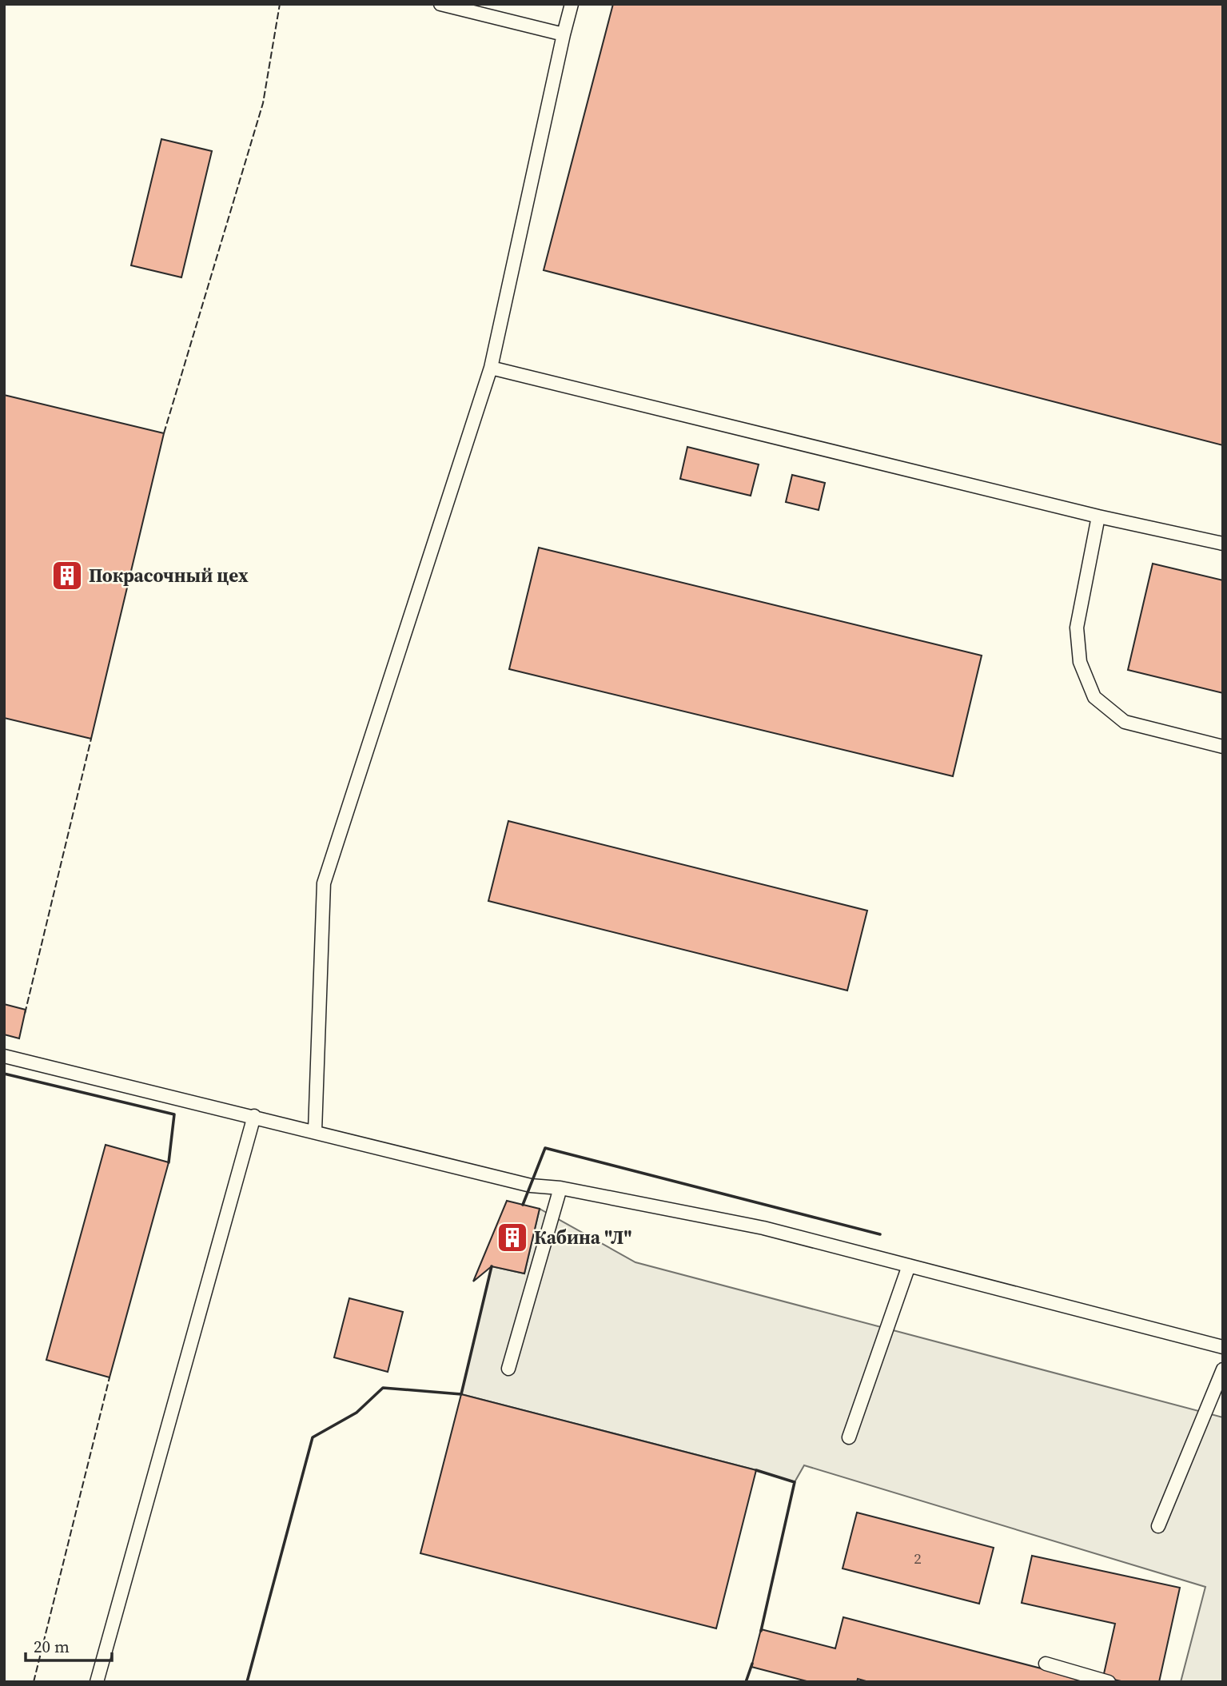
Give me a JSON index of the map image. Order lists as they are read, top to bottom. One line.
{"places":{"building":["Покрасочный цех","Кабина \"Л\""]},"house_numbers":["2"],"scale_bar":"20 m"}
